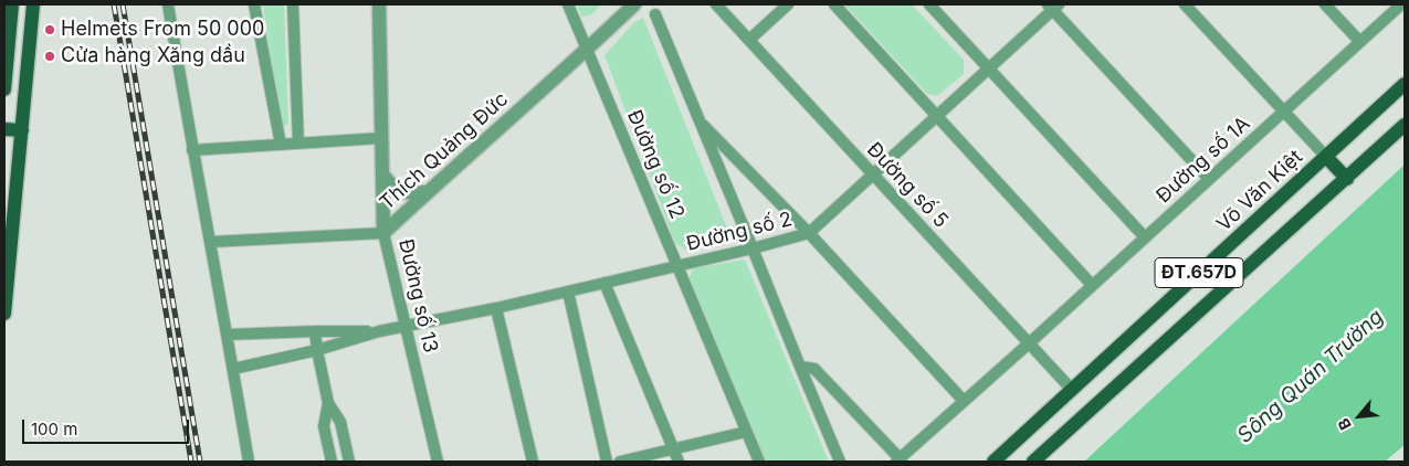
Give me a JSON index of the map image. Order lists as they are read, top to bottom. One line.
{"streets":{"main road":["Võ Văn Kiệt","ĐT.657D"],"street":["Thích Quảng Đức","Đường số 1A","Đường số 12","Đường số 5","Đường số 2","Đường số 13"]},"crossings":[["Thích Quảng Đức","Đường số 12"],["Thích Quảng Đức","Đường số 13"],["Đường số 1A","Đường số 5"],["Đường số 12","Đường số 2"],["Đường số 5","Võ Văn Kiệt"],["Đường số 5","Đường số 2"],["Đường số 2","Đường số 13"]],"water":["Sông Quán Trường"],"places":["Helmets From 50 000","Cửa hàng Xăng dầu"],"scale_bar":"100 m","north":"bottom left"}
